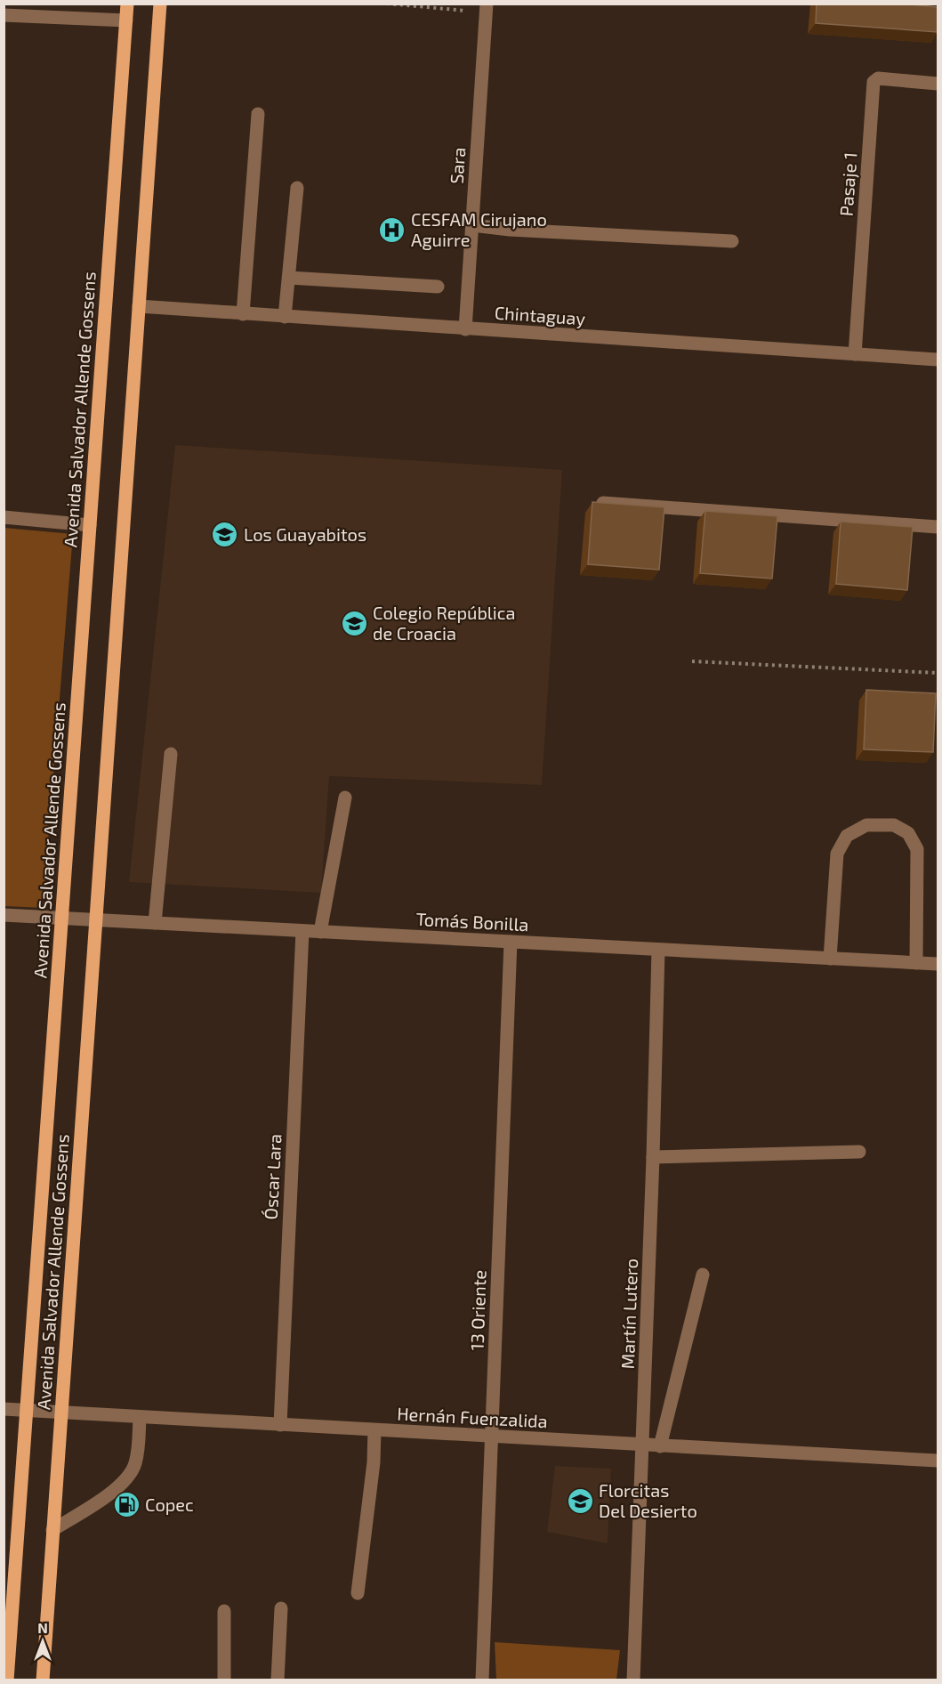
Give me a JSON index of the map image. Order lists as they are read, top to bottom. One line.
{"streets":{"main road":["Avenida Salvador Allende Gossens"],"street":["Sara","Pasaje 1","Chintaguay","Tomás Bonilla","Óscar Lara","13 Oriente","Martín Lutero","Hernán Fuenzalida"]},"crossings":[["Sara","Chintaguay"],["Pasaje 1","Chintaguay"],["Chintaguay","Avenida Salvador Allende Gossens"],["Avenida Salvador Allende Gossens","Tomás Bonilla"],["Avenida Salvador Allende Gossens","Hernán Fuenzalida"],["Tomás Bonilla","Óscar Lara"],["Tomás Bonilla","13 Oriente"],["Tomás Bonilla","Martín Lutero"],["Óscar Lara","Hernán Fuenzalida"],["13 Oriente","Hernán Fuenzalida"],["Martín Lutero","Hernán Fuenzalida"]],"places":{"hospital":["CESFAM Cirujano Aguirre"],"school or university":["Los Guayabitos","Colegio República de Croacia","Florcitas Del Desierto"],"fuel station":["Copec"]},"north":"top"}
